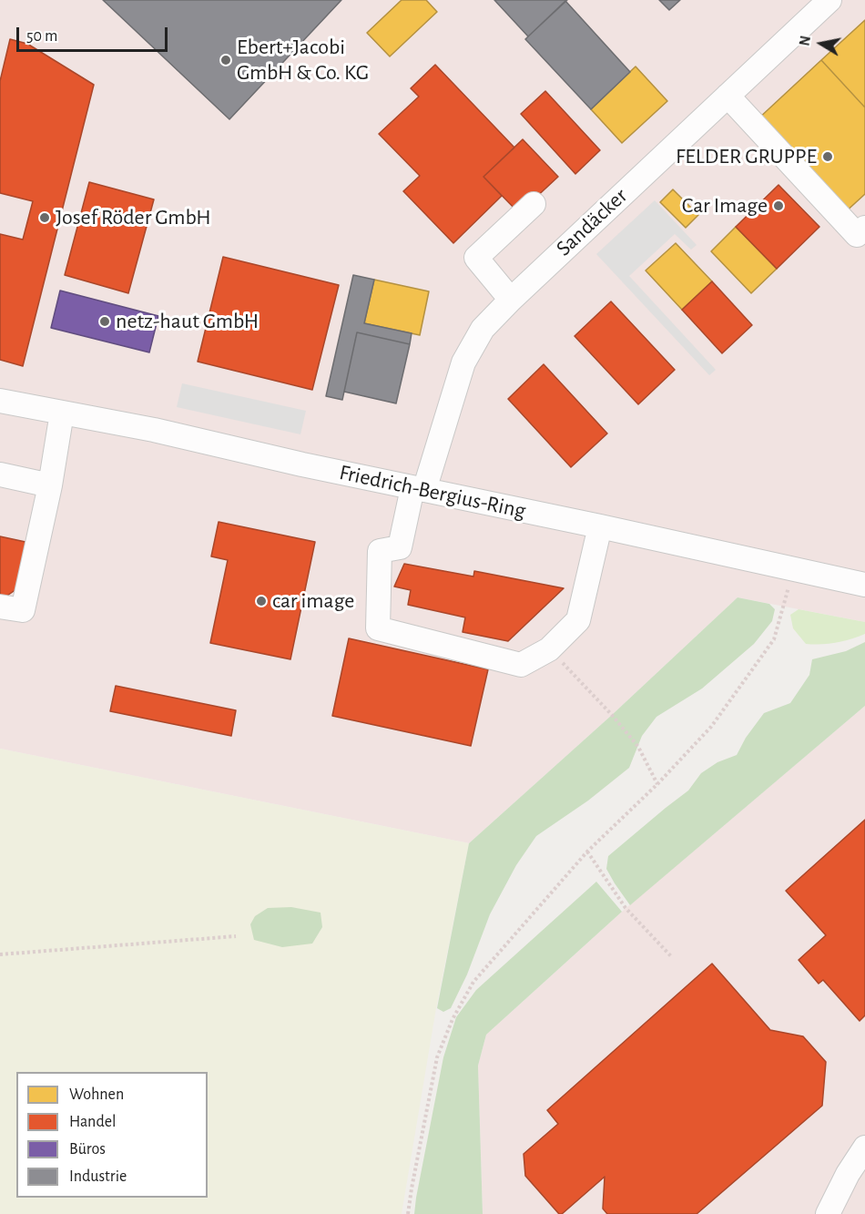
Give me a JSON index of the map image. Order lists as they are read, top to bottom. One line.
{"streets":{"street":["Sandäcker","Friedrich-Bergius-Ring"]},"crossings":[["Sandäcker","Friedrich-Bergius-Ring"]],"places":["Ebert+Jacobi GmbH & Co. KG","FELDER GRUPPE","Car Image","Josef Röder GmbH","netz-haut GmbH","car image"],"legend":["Wohnen","Handel","Büros","Industrie"],"scale_bar":"50 m","north":"left"}
